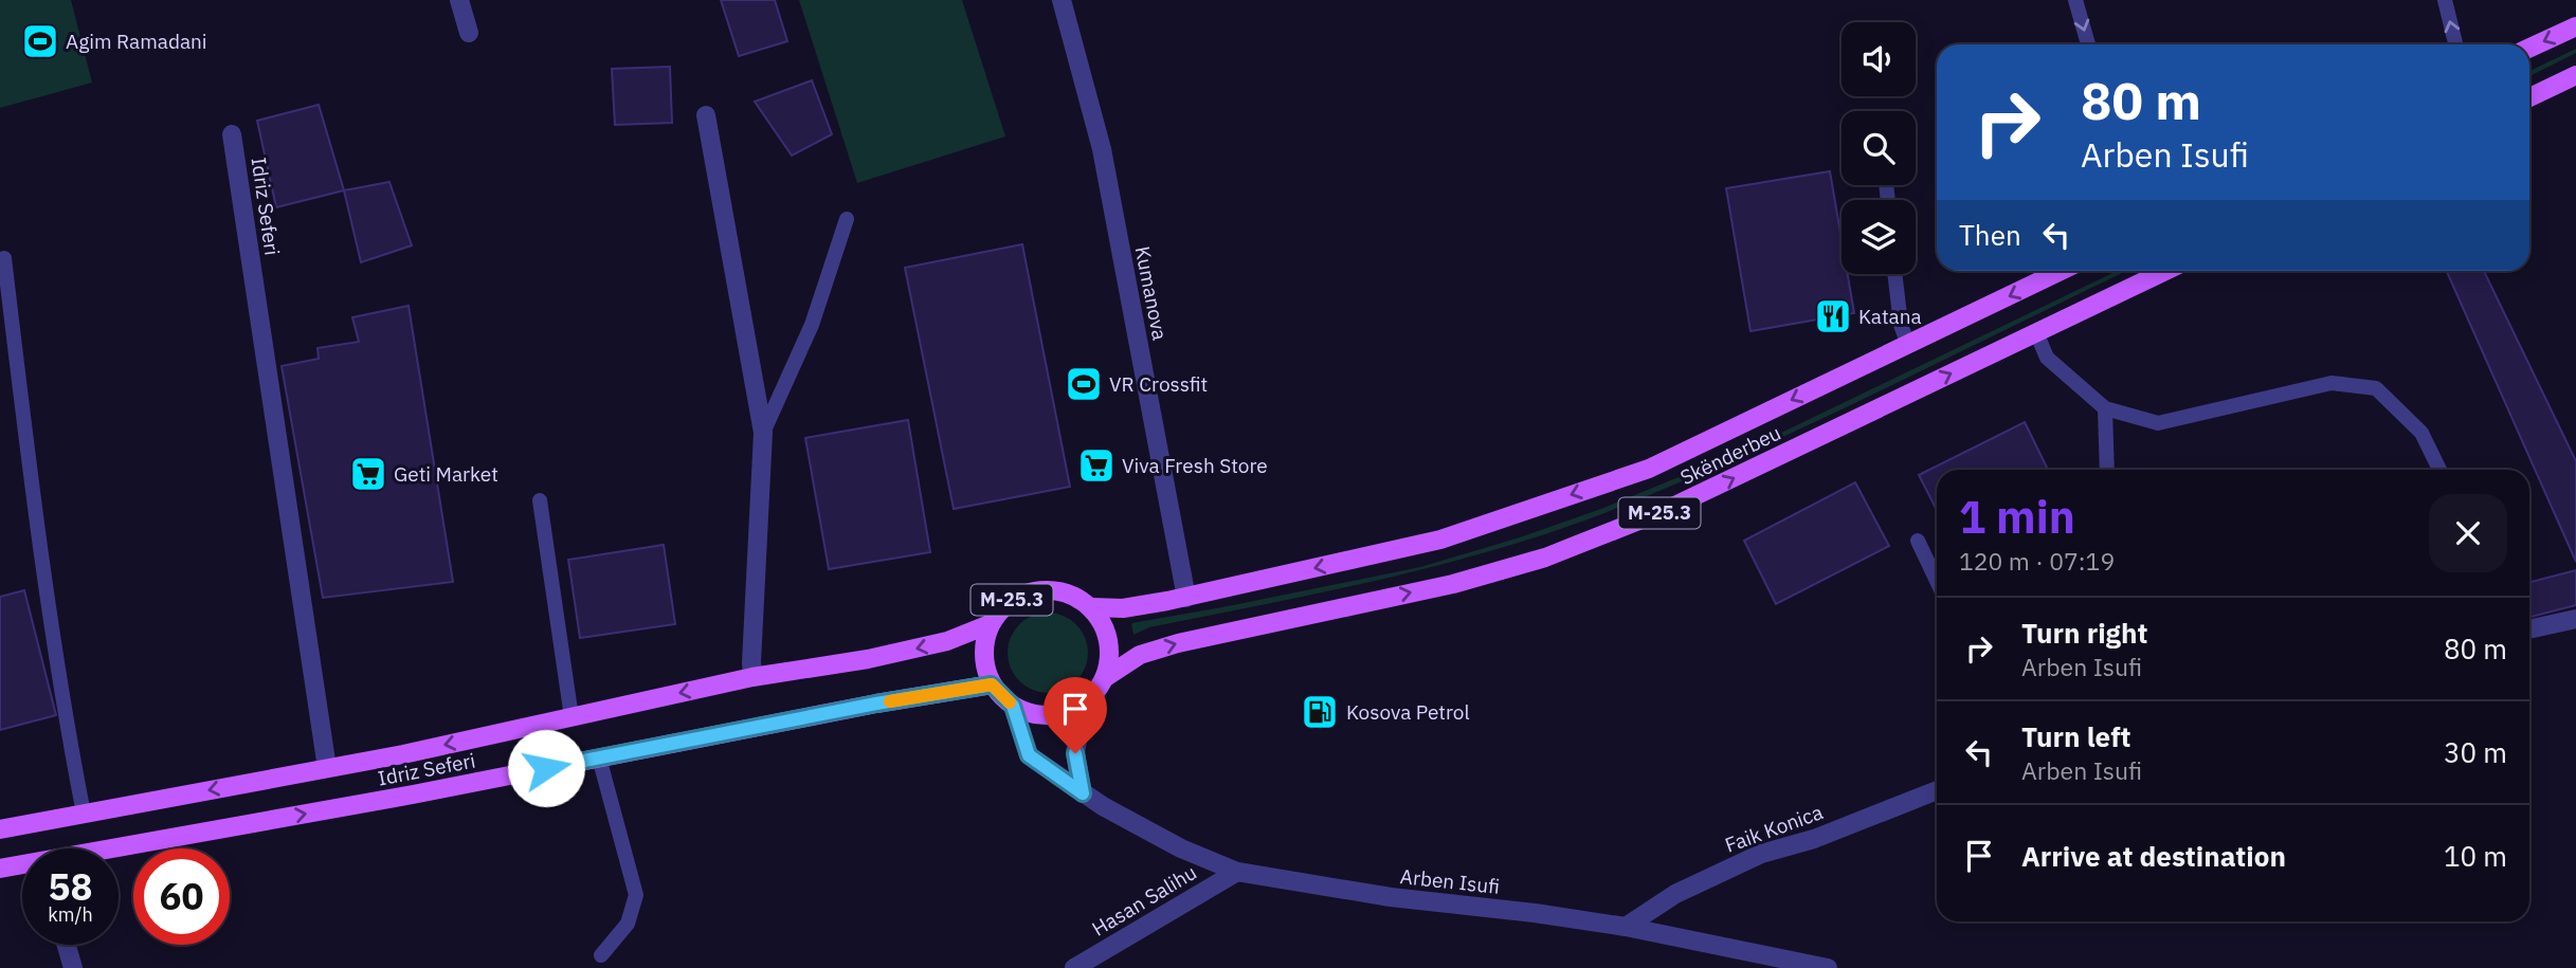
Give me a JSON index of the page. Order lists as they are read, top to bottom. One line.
{"streets":{"main road":["Idriz Seferi","Skënderbeu","M-25.3"],"street":["Kumanova","Faik Konica","Arben Isufi","Hasan Salihu"]},"crossings":[["Idriz Seferi","Skënderbeu"],["Idriz Seferi","M-25.3"],["Idriz Seferi","Arben Isufi"],["Kumanova","Skënderbeu"],["Skënderbeu","M-25.3"],["Skënderbeu","Arben Isufi"],["M-25.3","Arben Isufi"],["Faik Konica","Arben Isufi"],["Arben Isufi","Hasan Salihu"]],"places":{"sports":["Agim Ramadani","VR Crossfit"],"restaurant":["Katana"],"supermarket":["Viva Fresh Store","Geti Market"],"fuel station":["Kosova Petrol"]},"page":{"turn":["80 m","Arben Isufi"],"then":"Then","heading":["1 min","120 m · 07:19"],"list":[{"name":"Turn right","note":"Arben Isufi","value":"80 m"},{"name":"Turn left","note":"Arben Isufi","value":"30 m"},{"name":"Arrive at destination","value":"10 m"}],"speed":"58 km/h","limit":"60"}}
